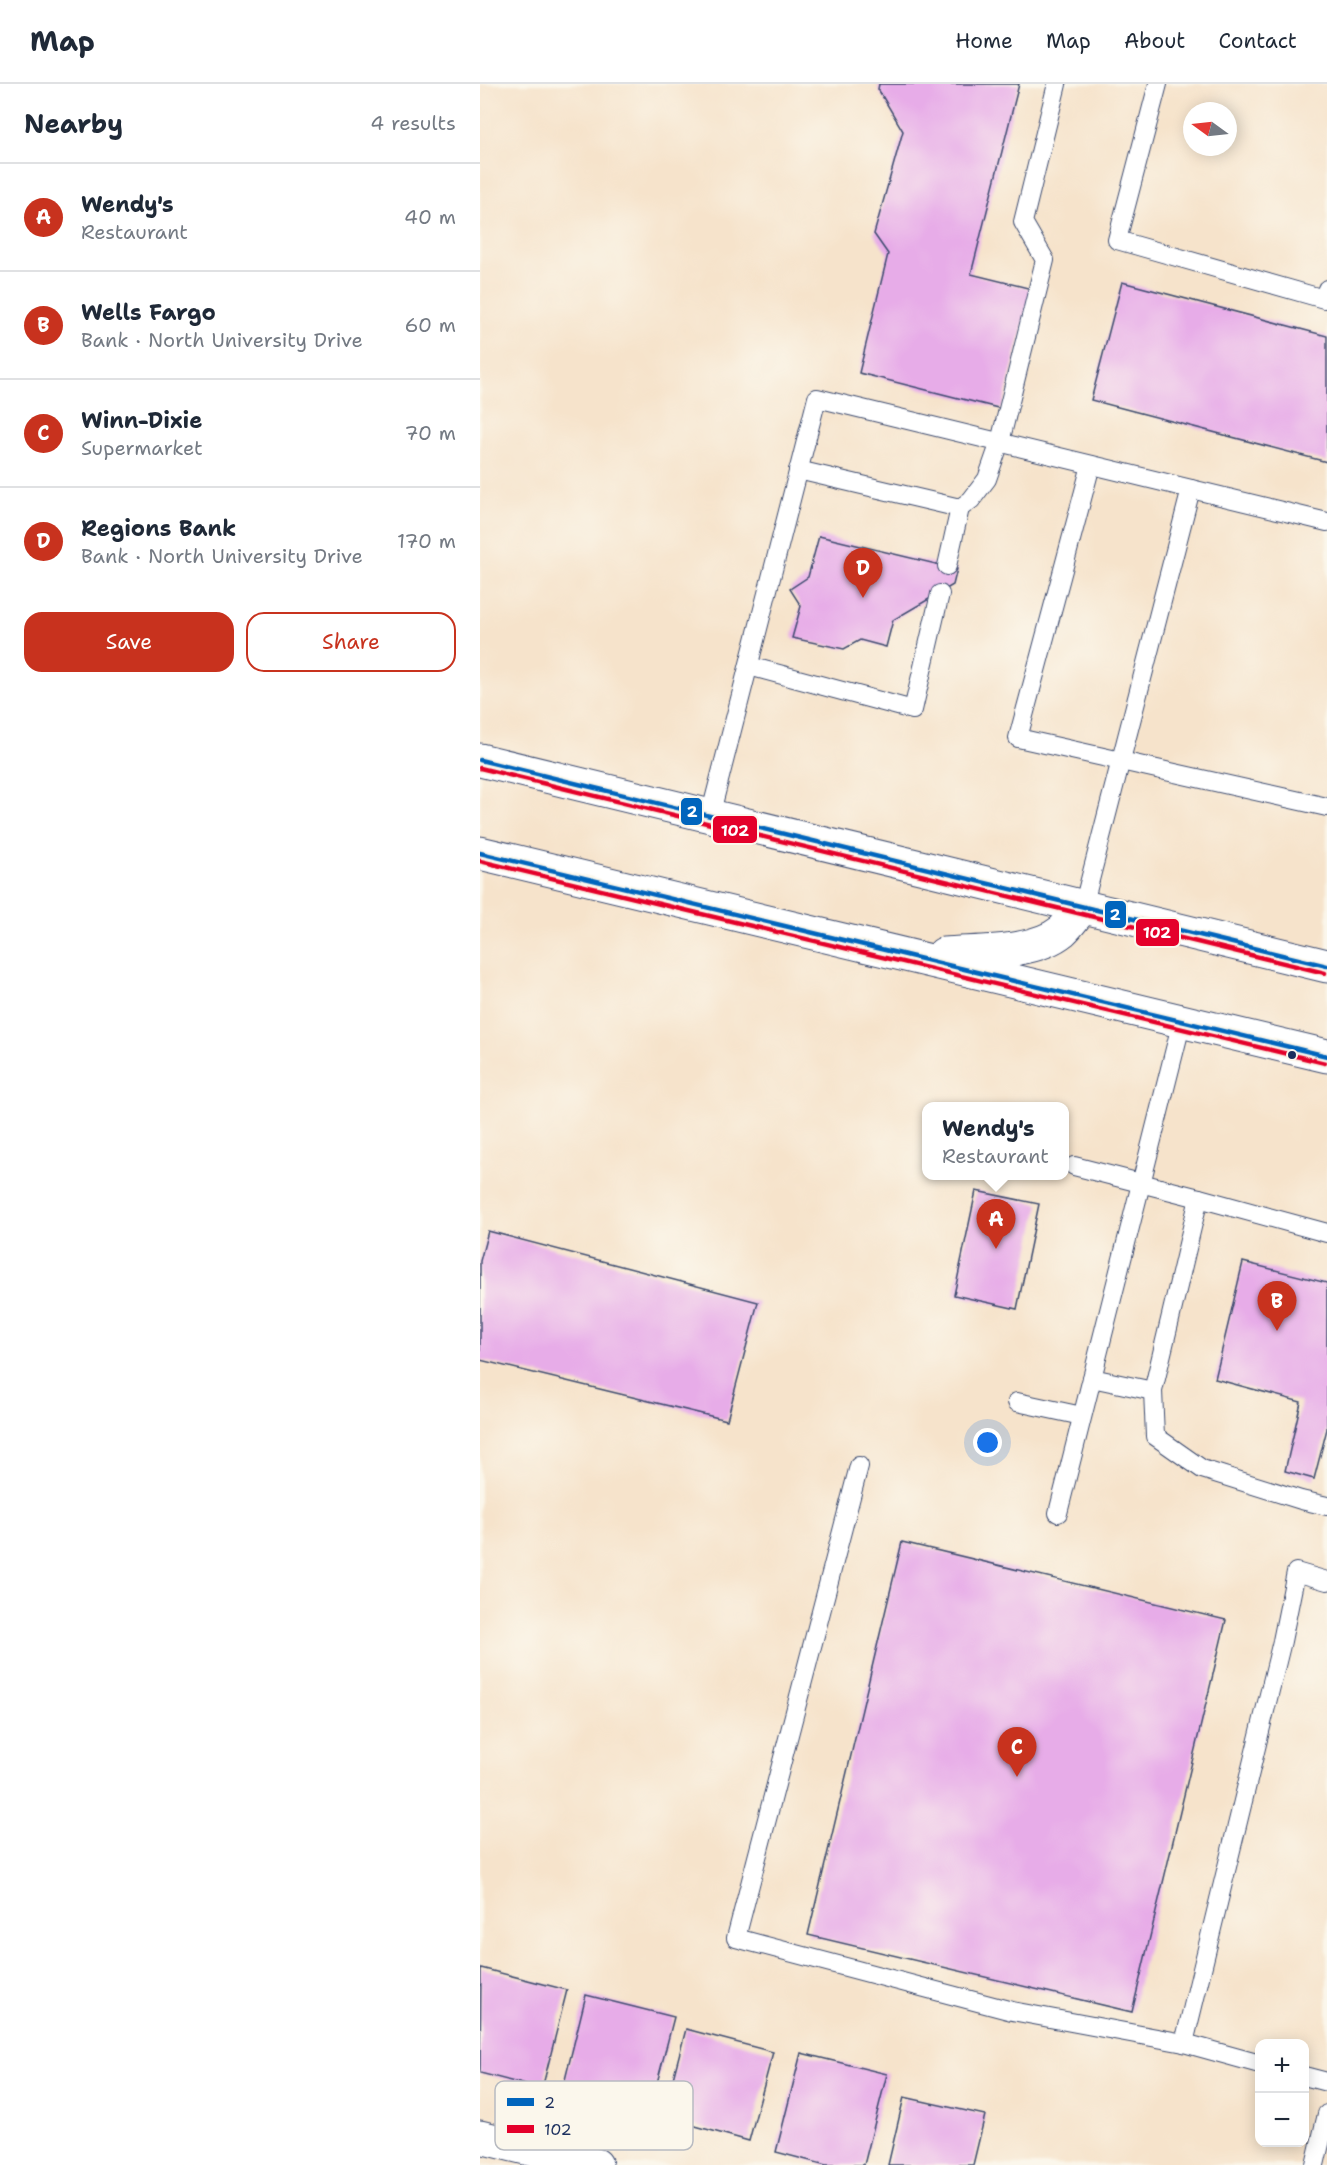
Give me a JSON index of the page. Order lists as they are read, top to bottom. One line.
{"lines":["transit line 2","transit line 102"],"legend":["2","102"],"north":"left","page":{"header":"Map","nav":["Home","Map","About","Contact"],"heading":["Nearby","4 results"],"list":[{"mark":"A","name":"Wendy's","note":"Restaurant","value":"40 m"},{"mark":"B","name":"Wells Fargo","note":"Bank · North University Drive","value":"60 m"},{"mark":"C","name":"Winn-Dixie","note":"Supermarket","value":"70 m"},{"mark":"D","name":"Regions Bank","note":"Bank · North University Drive","value":"170 m"}],"pins":["D","A","B","C"],"buttons":["Save","Share"],"popup":["Wendy's","Restaurant"],"map_buttons":["+","−"]}}
